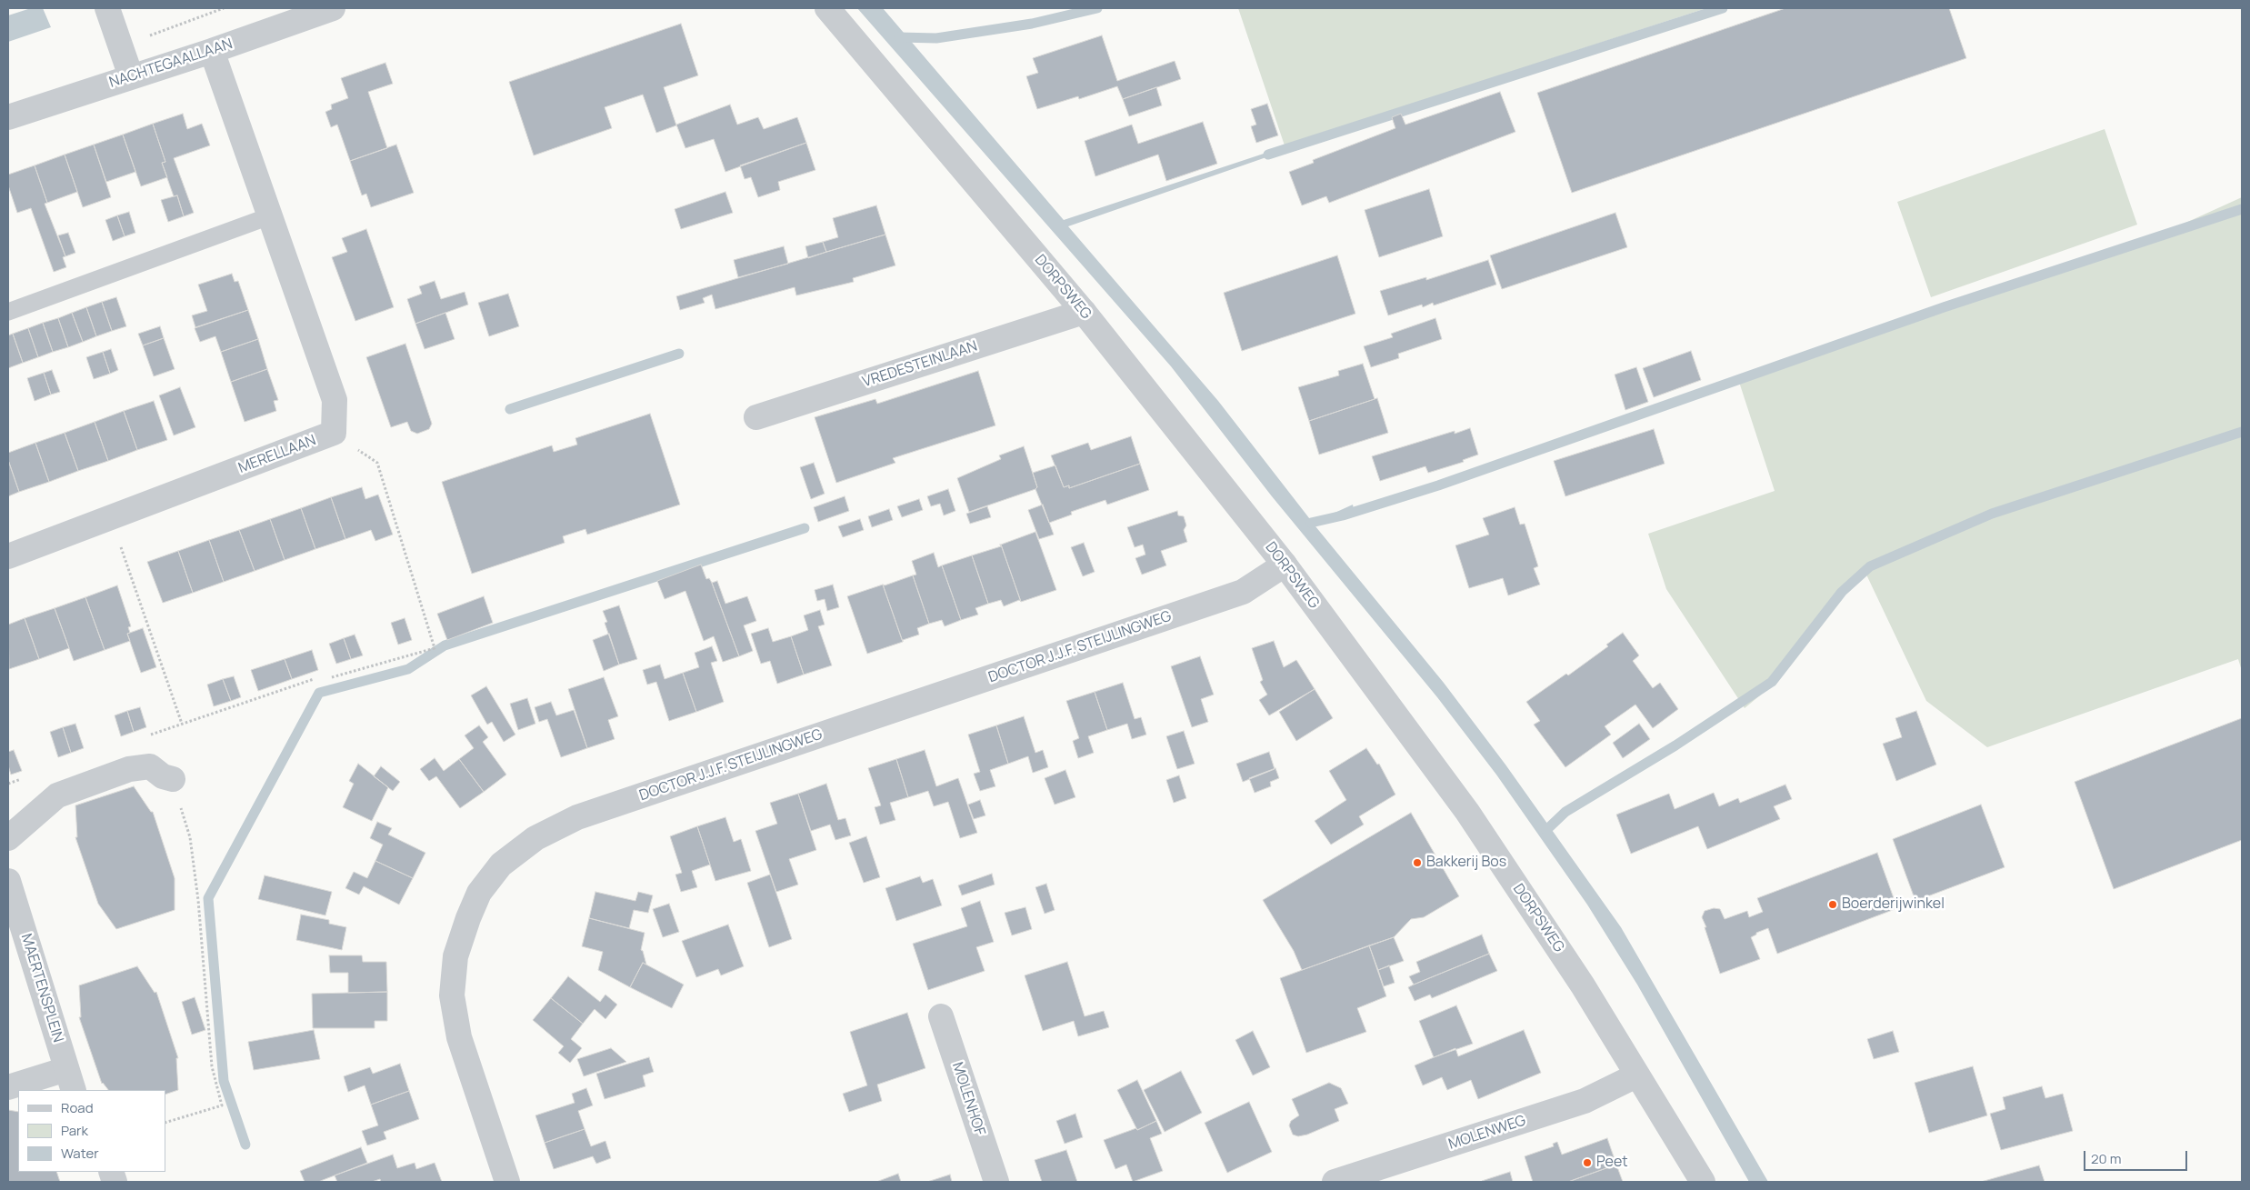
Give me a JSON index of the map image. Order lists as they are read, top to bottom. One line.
{"streets":{"street":["NACHTEGAALLAAN","DORPSWEG","VREDESTEINLAAN","MERELLAAN","DOCTOR J.J.F. STEIJLINGWEG","MAERTENSPLEIN","MOLENHOF","MOLENWEG"]},"crossings":[["NACHTEGAALLAAN","MERELLAAN"],["DORPSWEG","VREDESTEINLAAN"],["DORPSWEG","DOCTOR J.J.F. STEIJLINGWEG"],["DORPSWEG","MOLENWEG"]],"places":["Bakkerij Bos","Boerderijwinkel","Peet"],"legend":["Road","Park","Water"],"scale_bar":"20 m"}
